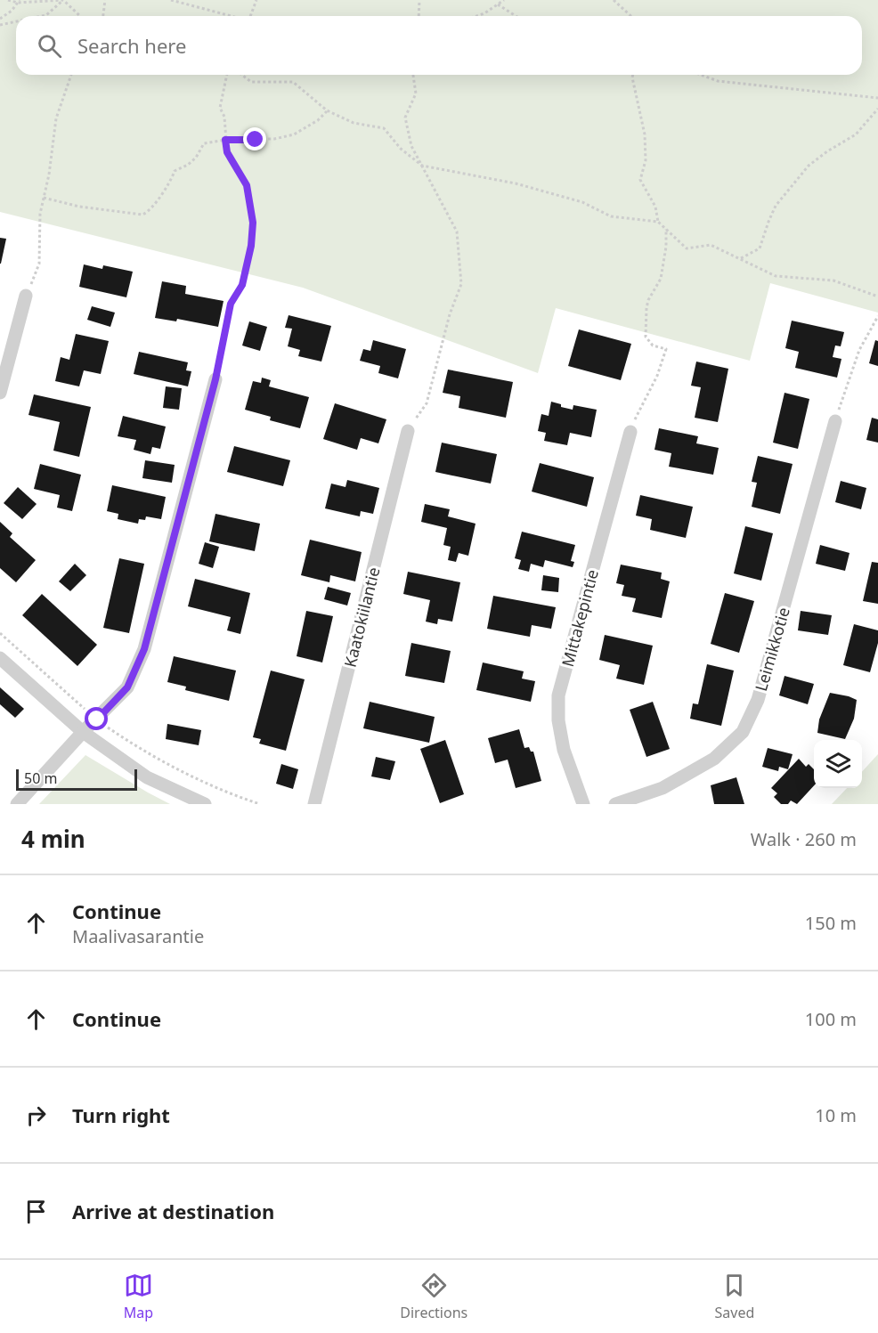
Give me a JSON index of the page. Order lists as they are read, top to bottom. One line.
{"streets":{"street":["Kaatokiilantie","Mittakepintie","Leimikkotie"]},"scale_bar":"50 m","page":{"search":"Search here","scale":"50 m","heading":["4 min","Walk · 260 m"],"list":[["Continue","Maalivasarantie","150 m"],["Continue","100 m"],["Turn right","10 m"],"Arrive at destination"],"nav":["Map","Directions","Saved"]}}
